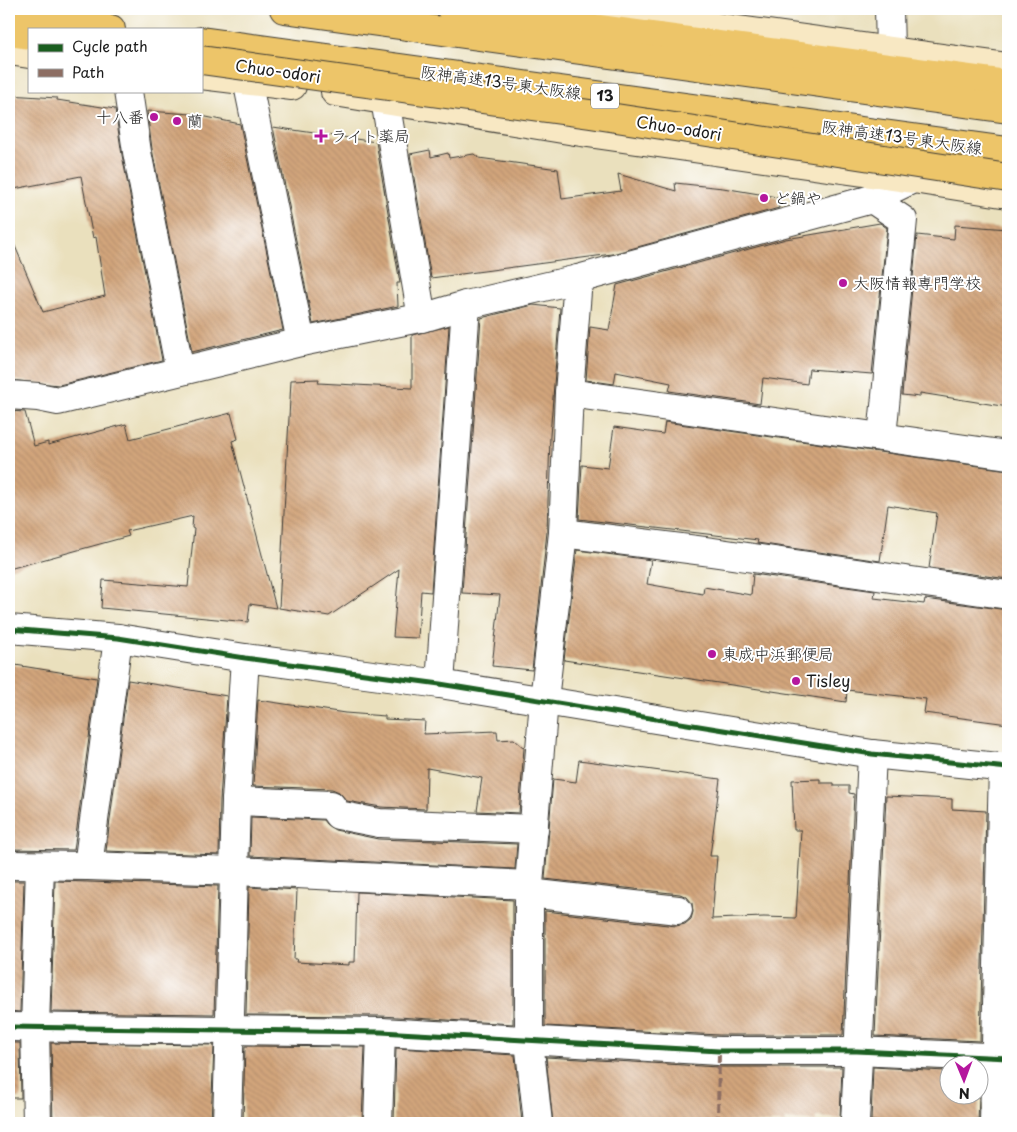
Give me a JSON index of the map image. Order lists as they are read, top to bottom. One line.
{"streets":{"main road":["Chuo-odori","阪神高速13号東大阪線","13"]},"places":{"other":["十八番","蘭","ど鍋や","大阪情報専門学校","東成中浜郵便局","Tisley"],"health":["ライト薬局"]},"legend":["Cycle path","Path"],"north":"bottom"}
